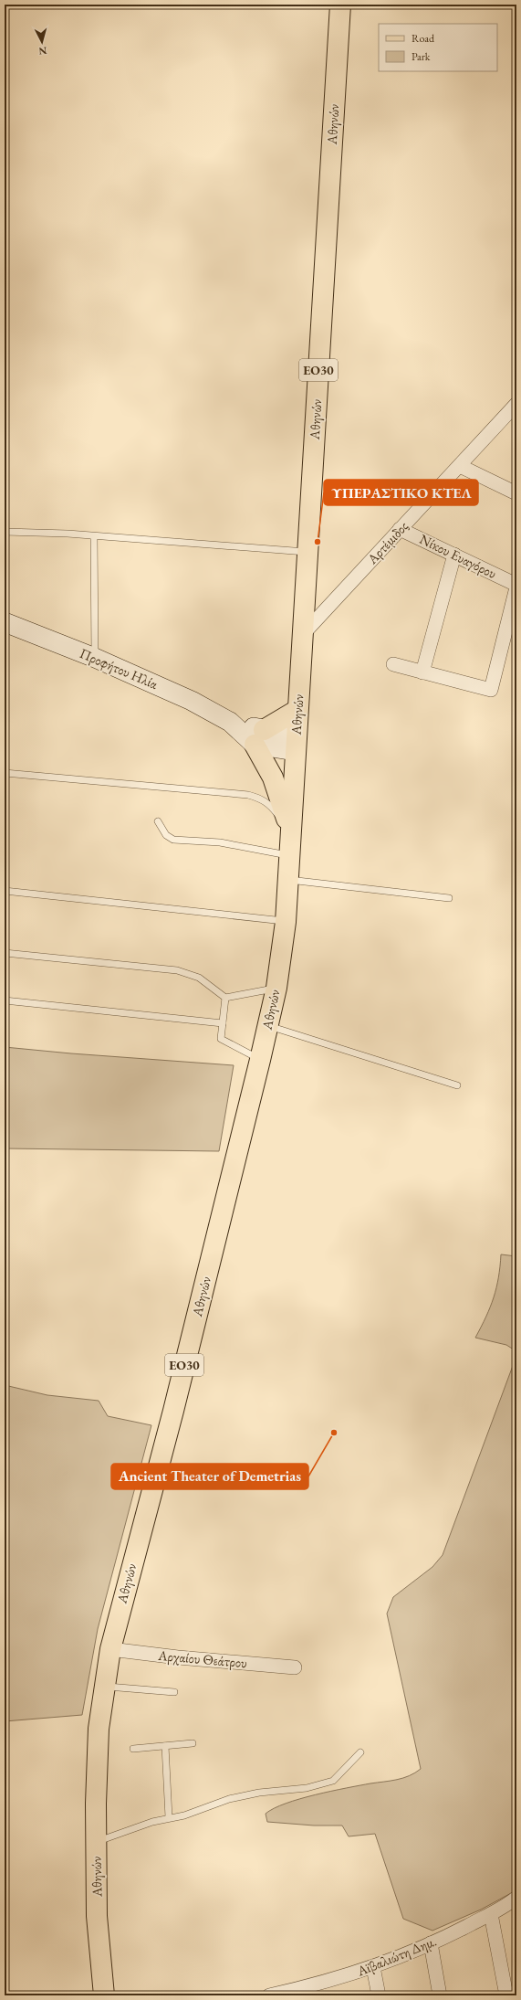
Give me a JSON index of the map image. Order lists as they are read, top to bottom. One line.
{"streets":{"main road":["Αθηνών","ΕΟ30"],"street":["Αρτέμιδος","Νίκου Ευαγόρου","Προφήτου Ηλία","Αρχαίου Θεάτρου","Αϊβαλιώτη Δημ."]},"crossings":[["Αθηνών","Αρτέμιδος"],["Αθηνών","Αρχαίου Θεάτρου"],["Αρτέμιδος","Νίκου Ευαγόρου"]],"places":["ΥΠΕΡΑΣΤΙΚΟ ΚΤΕΛ","Ancient Theater of Demetrias"],"legend":["Road","Park"],"north":"bottom"}
